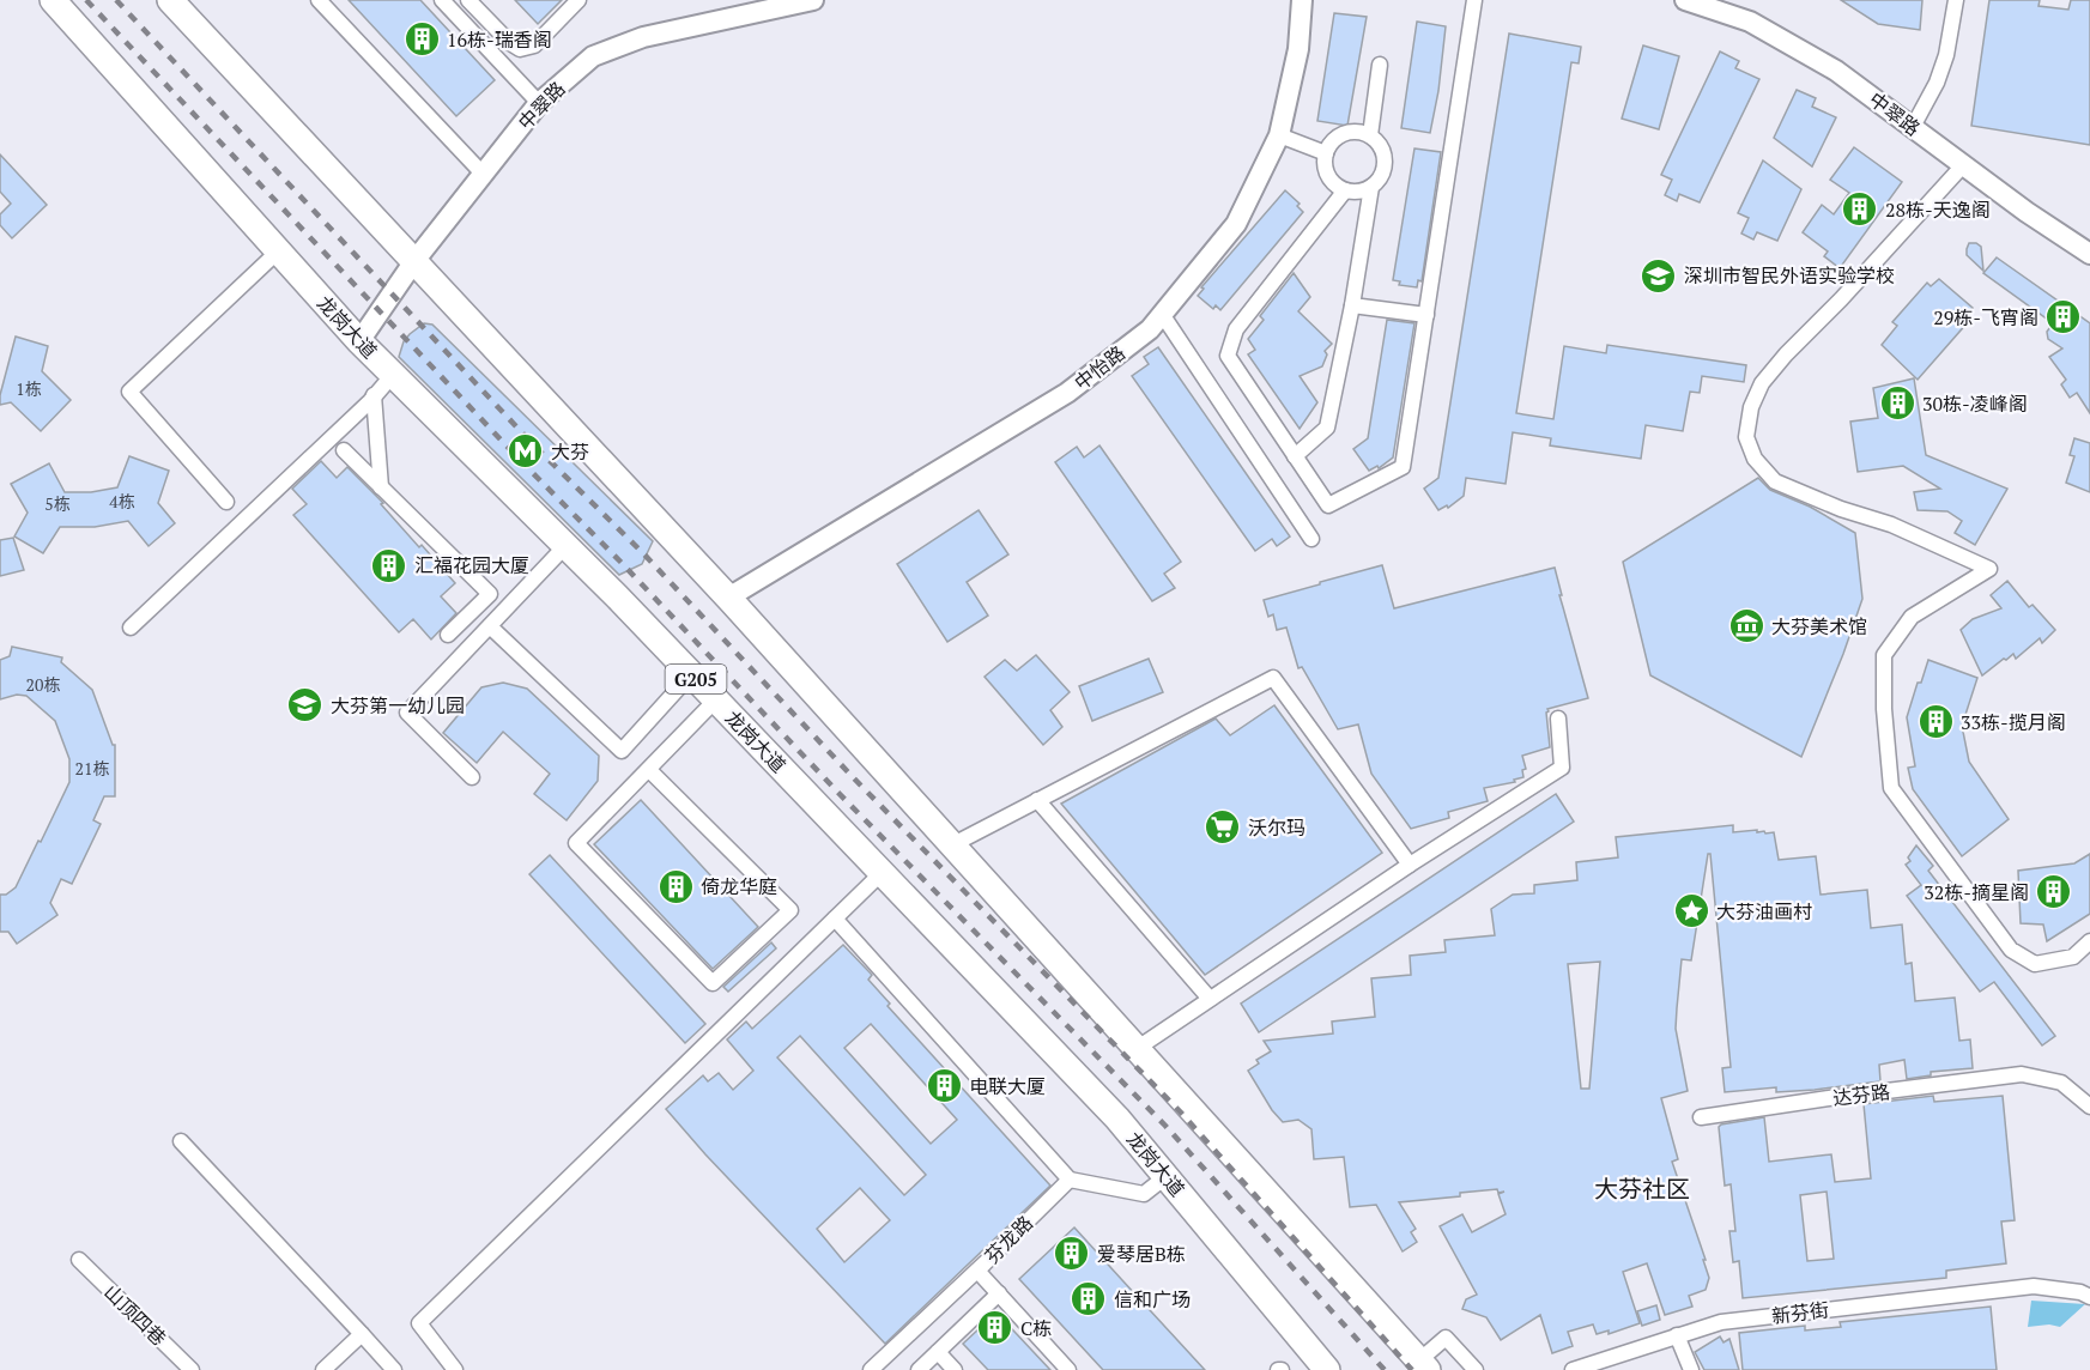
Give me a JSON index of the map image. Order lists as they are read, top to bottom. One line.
{"streets":{"highway":["龙岗大道","G205"],"main road":["中翠路","中怡路"],"street":["达芬路","芬龙路","新芬街","山顶四巷"]},"crossings":[["中翠路","龙岗大道"]],"districts":["大芬社区"],"places":{"building":["16栋-瑞香阁","28栋-天逸阁","29栋-飞宵阁","30栋-凌峰阁","汇福花园大厦","33栋-揽月阁","倚龙华庭","32栋-摘星阁","电联大厦","爱琴居B栋","信和广场","C栋"],"school or university":["深圳市智民外语实验学校","大芬第一幼儿园"],"metro station":["大芬"],"museum":["大芬美术馆"],"supermarket":["沃尔玛"],"place":["大芬油画村"]},"house_numbers":["1栋","4栋","5栋","20栋","21栋"]}
